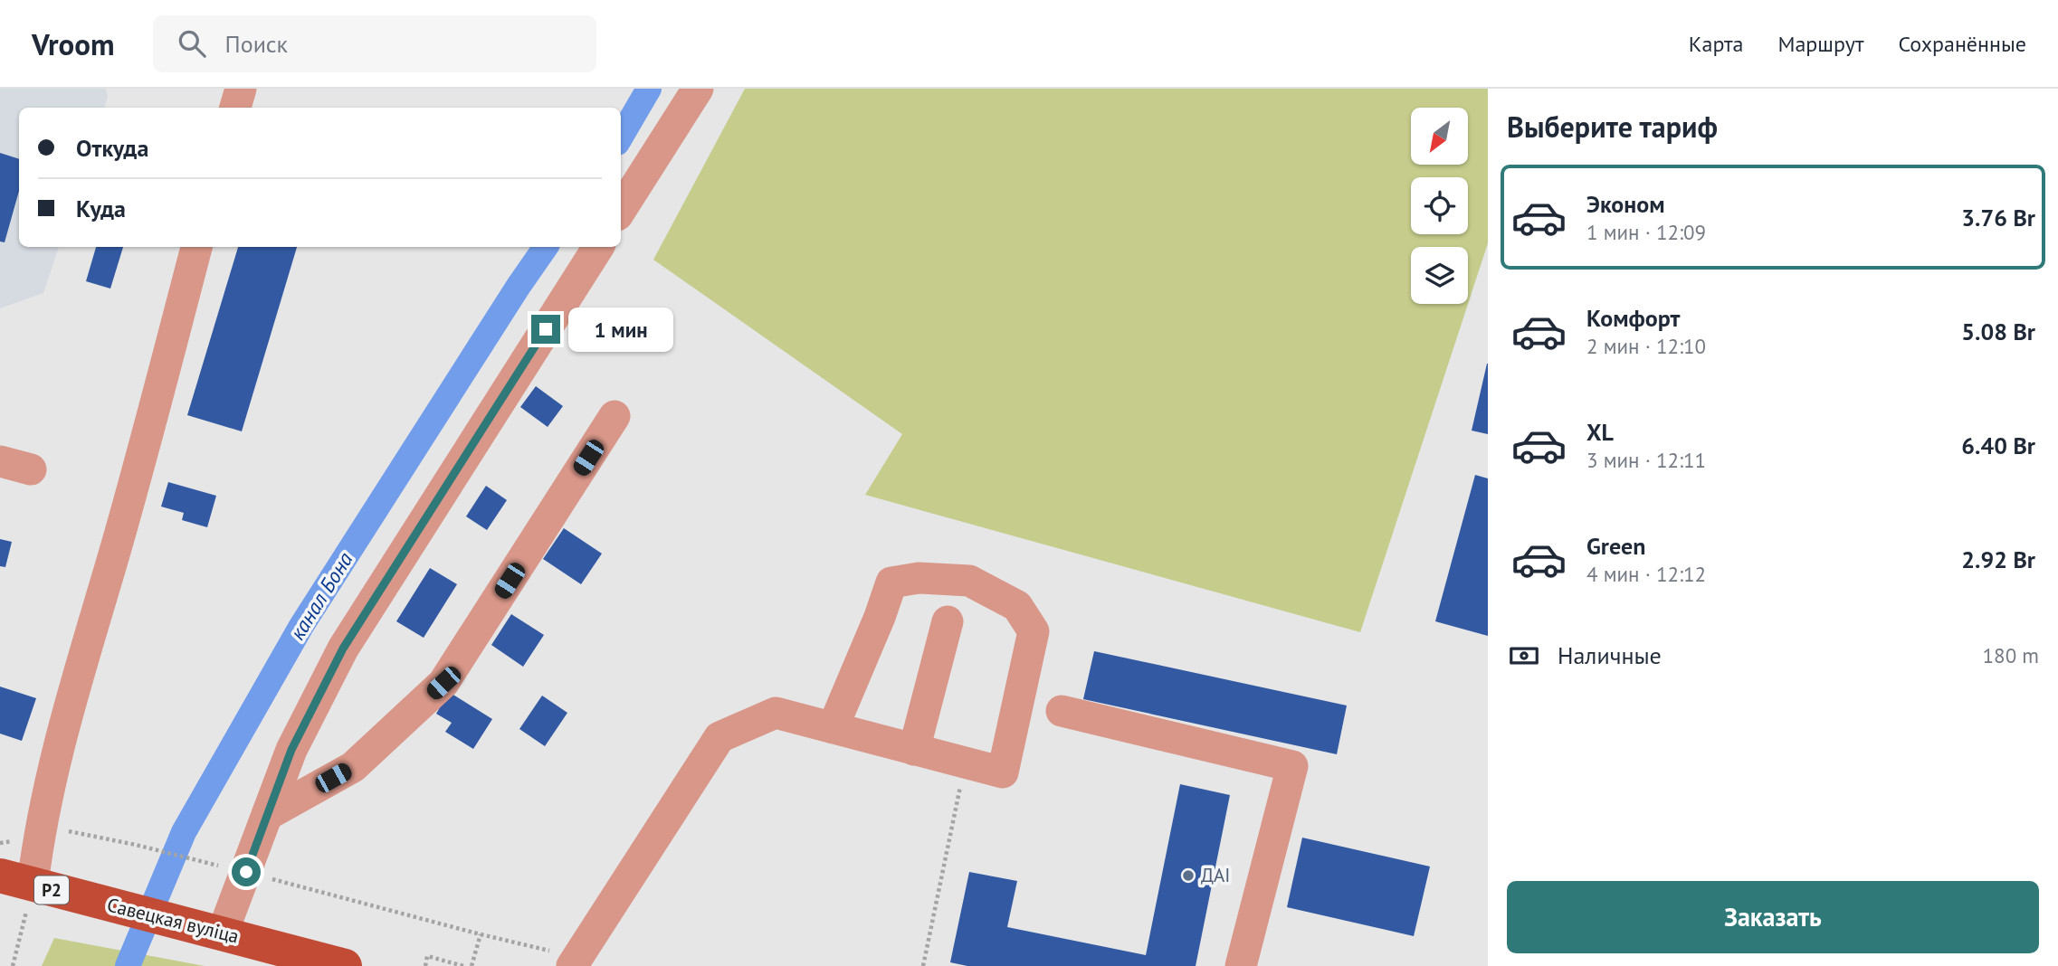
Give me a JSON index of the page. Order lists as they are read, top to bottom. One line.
{"streets":{"main road":["Р2","Савецкая вуліца"]},"water":["канал Бона"],"places":["ДАІ"],"north":"bottom left","page":{"header":"Vroom","search":"Поиск","nav":["Карта","Маршрут","Сохранённые"],"heading":"Выберите тариф","banner":["Откуда","Куда"],"list":[{"name":"Эконом","note":"1 мин · 12:09","value":"3.76 Br"},{"name":"Комфорт","note":"2 мин · 12:10","value":"5.08 Br"},{"name":"XL","note":"3 мин · 12:11","value":"6.40 Br"},{"name":"Green","note":"4 мин · 12:12","value":"2.92 Br"}],"bubble":"1 мин","pay":["Наличные","180 m"],"buttons":"Заказать"}}
